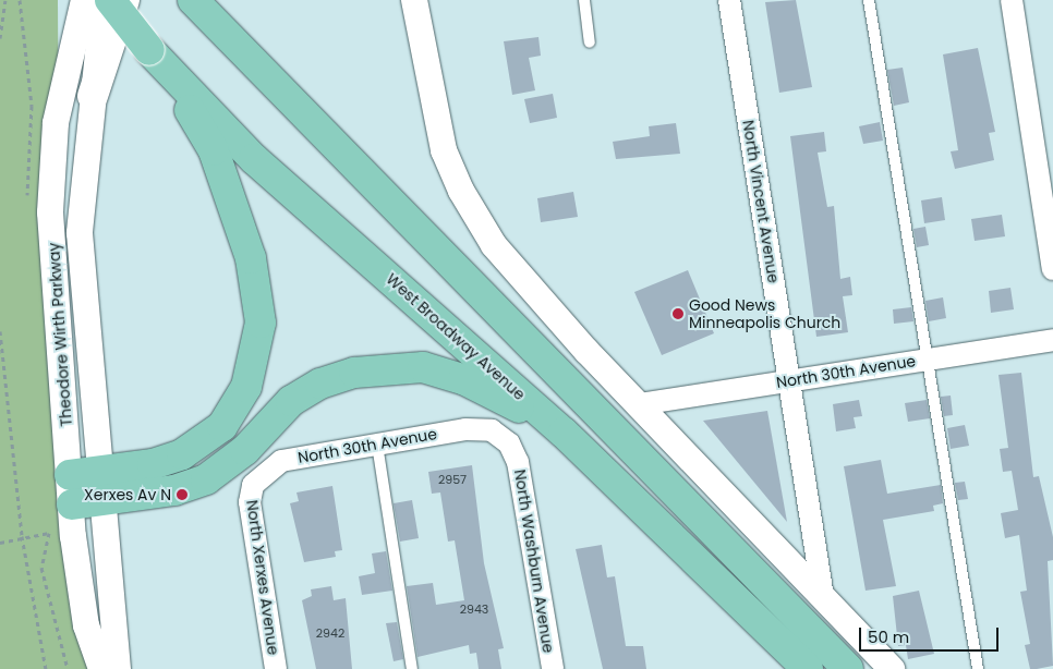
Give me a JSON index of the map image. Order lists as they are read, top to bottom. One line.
{"streets":{"main road":["West Broadway Avenue"],"street":["North Vincent Avenue","Theodore Wirth Parkway","North 30th Avenue","North Washburn Avenue","North Xerxes Avenue"]},"crossings":[["North Vincent Avenue","North 30th Avenue"],["North 30th Avenue","North Washburn Avenue"],["North 30th Avenue","North Xerxes Avenue"]],"places":["Good News Minneapolis Church","Xerxes Av N"],"house_numbers":["2957","2943","2942"],"scale_bar":"50 m"}
